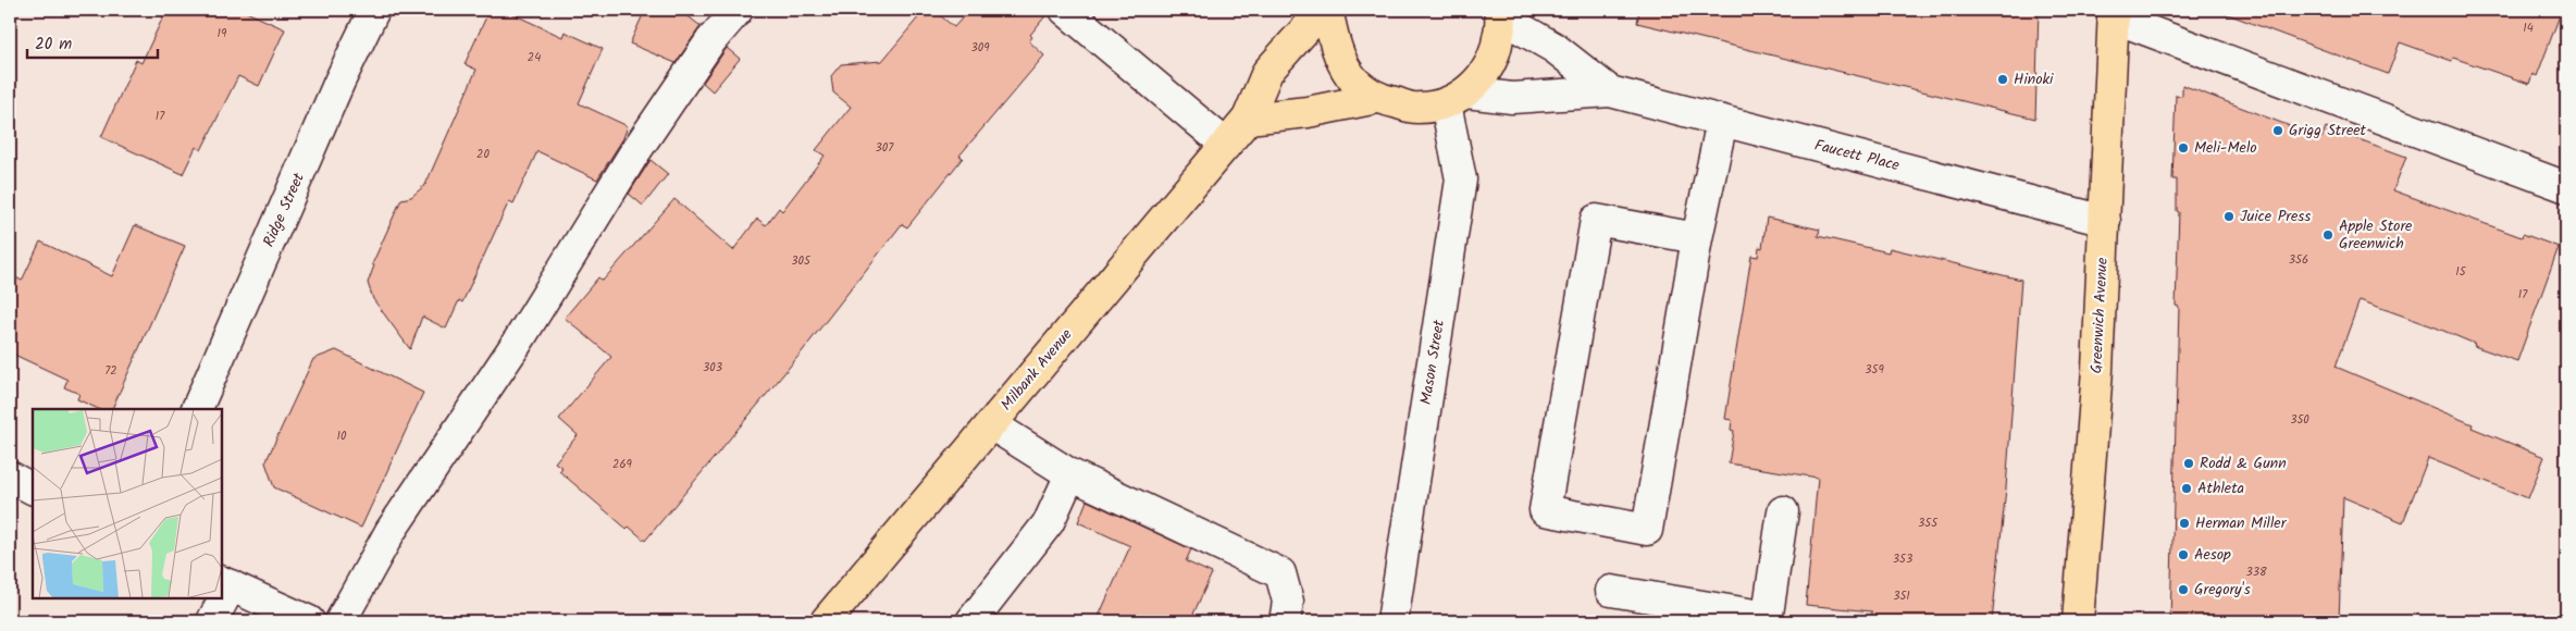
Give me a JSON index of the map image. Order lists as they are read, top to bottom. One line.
{"streets":{"main road":["Greenwich Avenue","Milbank Avenue"],"street":["Faucett Place","Ridge Street","Mason Street"]},"crossings":[["Faucett Place","Greenwich Avenue"],["Faucett Place","Mason Street"]],"places":["Hinoki","Grigg Street","Meli-Melo","Juice Press","Apple Store Greenwich","Rodd & Gunn","Athleta","Herman Miller","Aesop","Gregory's"],"house_numbers":["14","19","309","24","17","307","20","356","305","15","17","303","359","72","350","10","269","355","353","338","351"],"scale_bar":"20 m"}
